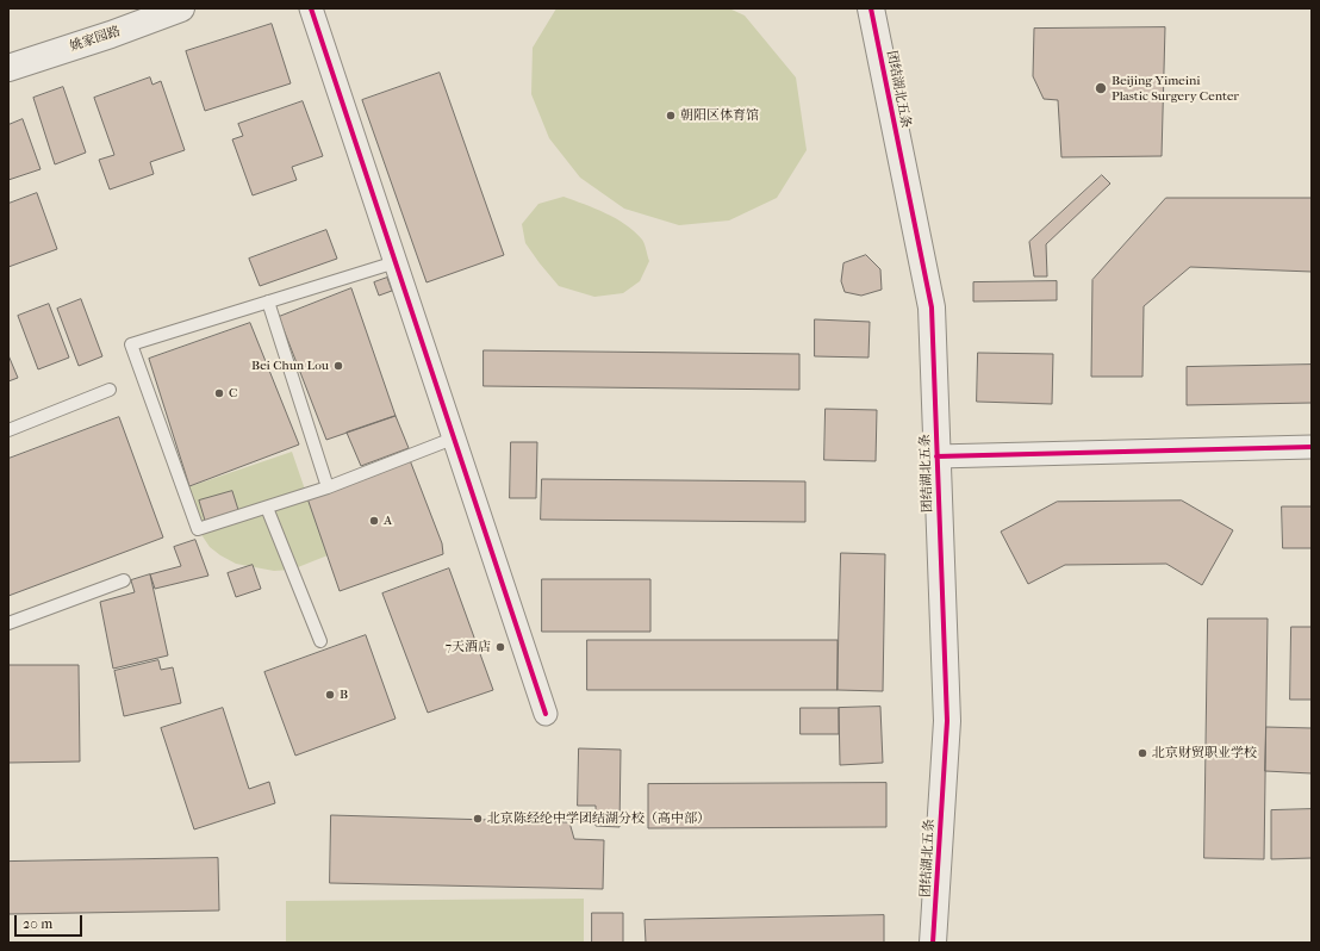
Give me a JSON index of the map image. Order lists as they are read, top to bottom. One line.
{"streets":{"street":["姚家园路","团结湖北五条"]},"places":["Beijing Yimeini Plastic Surgery Center","朝阳区体育馆","Bei Chun Lou","C","A","7天酒店","B","北京财贸职业学校","北京陈经纶中学团结湖分校（高中部）"],"scale_bar":"20 m"}
